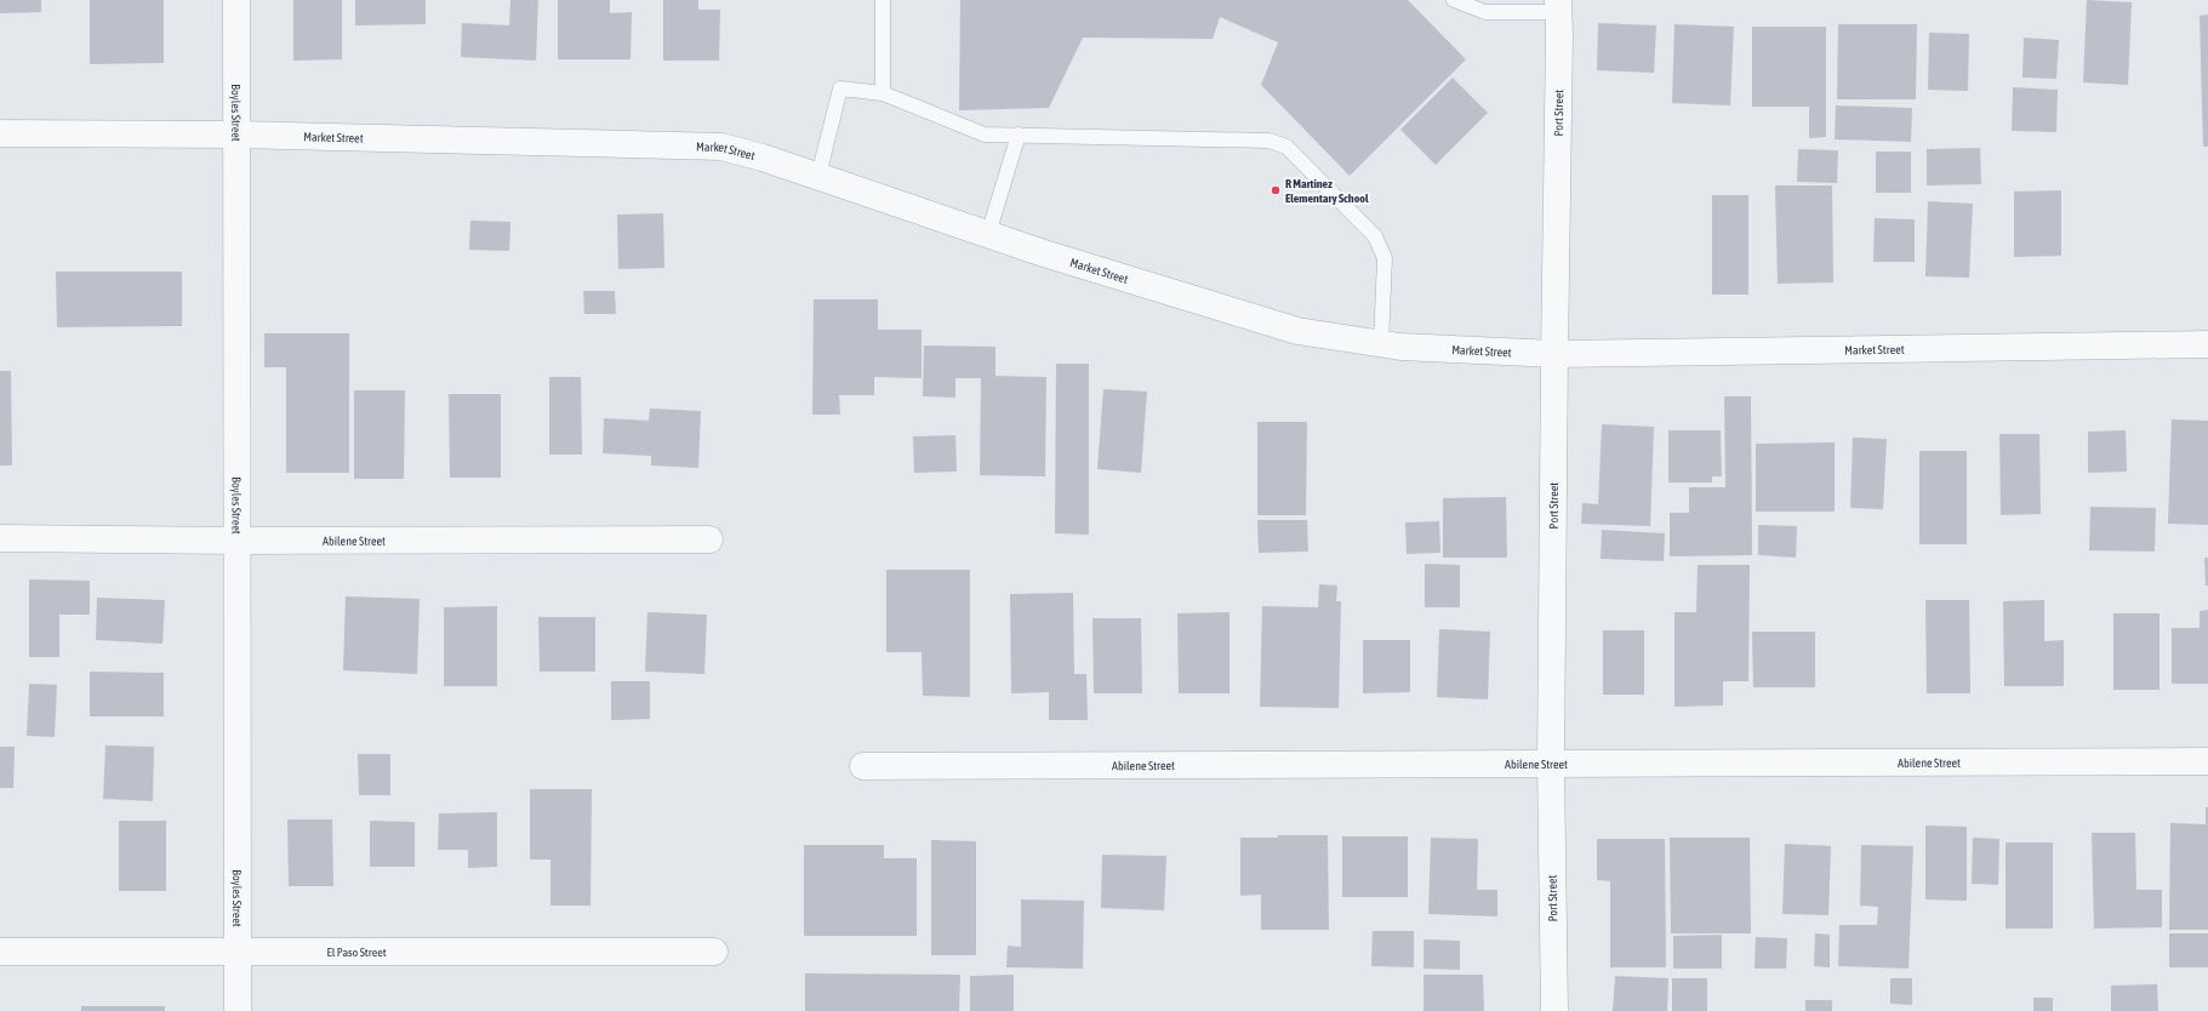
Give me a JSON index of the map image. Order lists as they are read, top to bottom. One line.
{"streets":{"street":["Boyles Street","Port Street","Market Street","Abilene Street","El Paso Street"]},"crossings":[["Boyles Street","Market Street"],["Boyles Street","Abilene Street"],["Boyles Street","El Paso Street"],["Port Street","Market Street"],["Port Street","Abilene Street"]],"places":["R Martinez Elementary School"]}
